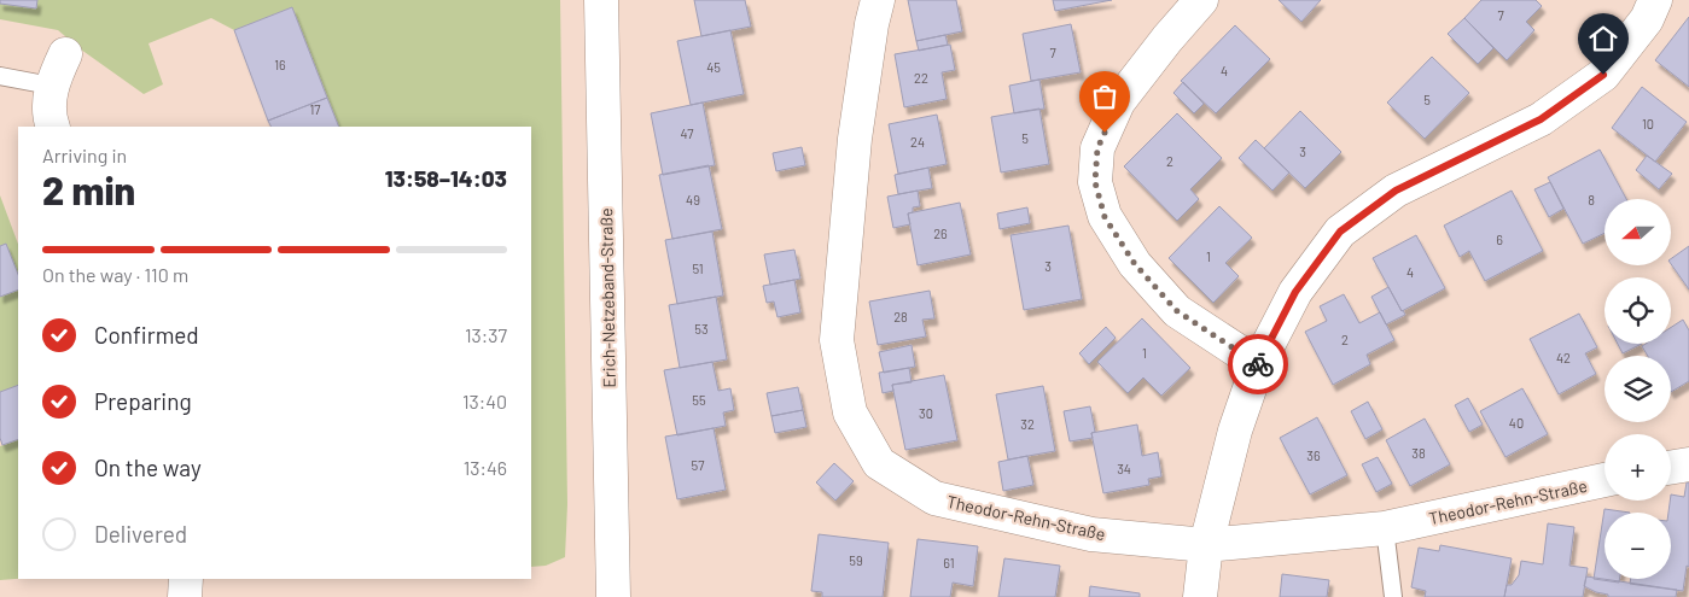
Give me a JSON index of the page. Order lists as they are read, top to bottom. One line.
{"streets":{"street":["Erich-Netzeband-Straße","Theodor-Rehn-Straße"]},"house_numbers":["7","7","16","45","4","22","5","17","10","47","5","24","3","2","49","8","26","6","1","3","51","4","28","53","2","1","42","55","30","40","32","38","36","57","34","59","61"],"north":"left","page":{"heading":["2 min","Arriving in","13:58–14:03"],"map_buttons":["+","−"],"bar":"On the way · 110 m","list":[["Confirmed","13:37"],["Preparing","13:40"],["On the way","13:46"],"Delivered"]}}
